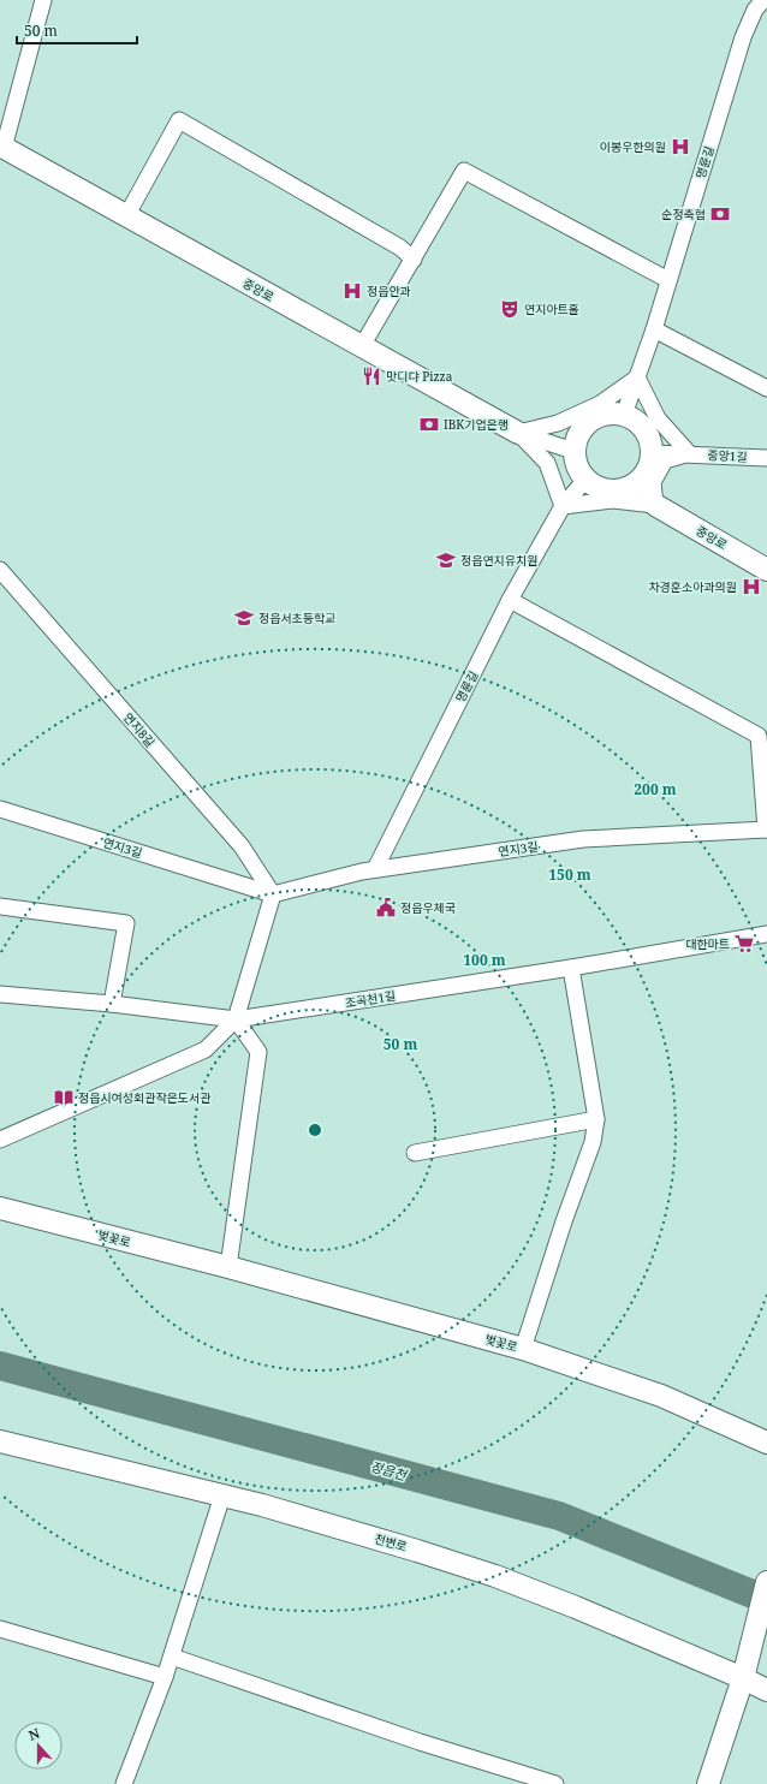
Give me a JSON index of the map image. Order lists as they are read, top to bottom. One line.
{"streets":{"street":["명륜길","중앙로","중앙1길","연지8길","연지3길","조곡천1길","벚꽃로","천변로"]},"crossings":[["명륜길","중앙1길"],["명륜길","연지3길"],["연지8길","연지3길"]],"water":["정읍천"],"places":{"hospital":["이봉우한의원","정읍안과","차경훈소아과의원"],"bank":["순정축협","IBK기업은행"],"theatre":["연지아트홀"],"restaurant":["맛디댜 Pizza"],"school or university":["정읍연지유치원","정읍서초등학교"],"public building":["정읍우체국"],"supermarket":["대한마트"],"library":["정읍시여성회관작은도서관"]},"scale_bar":"50 m","north":"top","rings":["200 m","150 m","100 m","50 m"]}
